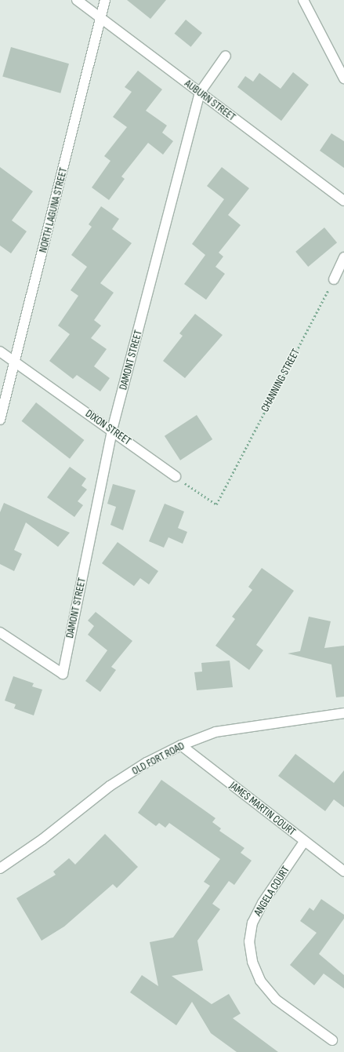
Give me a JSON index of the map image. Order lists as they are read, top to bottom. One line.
{"streets":{"street":["AUBURN STREET","NORTH LAGUNA STREET","DAMONT STREET","DIXON STREET","OLD FORT ROAD","JAMES MARTIN COURT","ANGELA COURT"],"path":["CHANNING STREET"]},"crossings":[["AUBURN STREET","NORTH LAGUNA STREET"],["AUBURN STREET","DAMONT STREET"],["NORTH LAGUNA STREET","DIXON STREET"],["DAMONT STREET","DIXON STREET"],["CHANNING STREET","DIXON STREET"],["OLD FORT ROAD","JAMES MARTIN COURT"],["JAMES MARTIN COURT","ANGELA COURT"]]}
